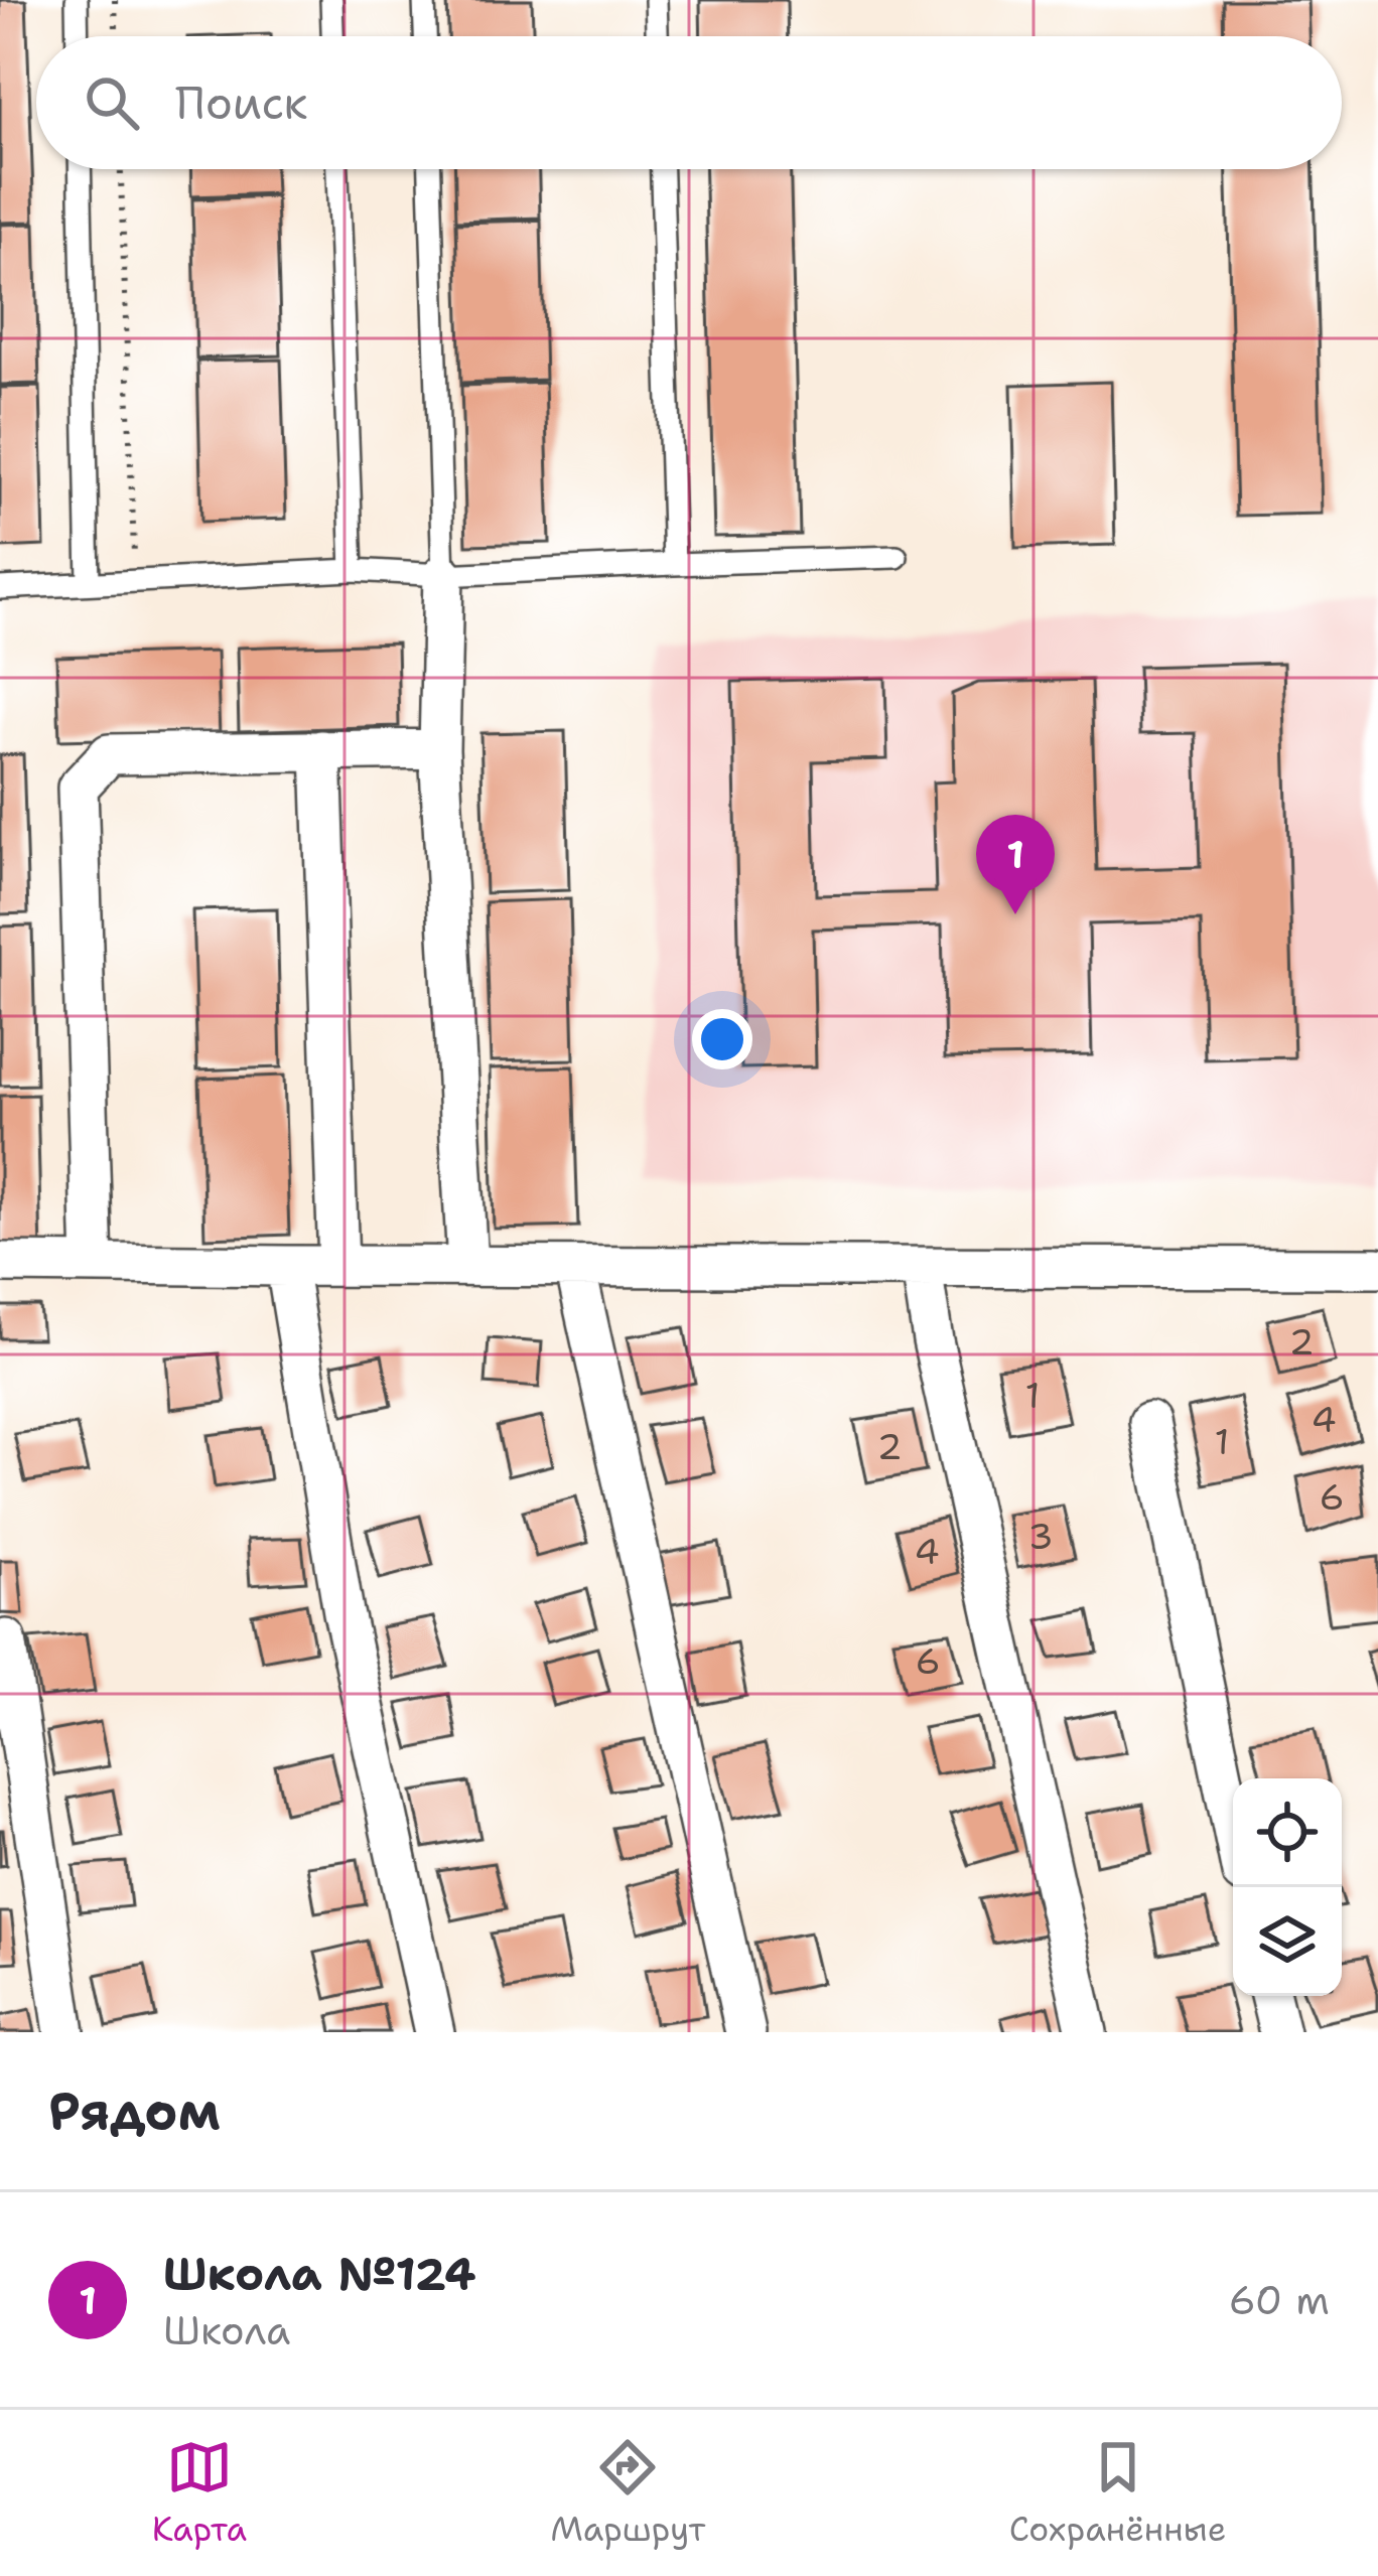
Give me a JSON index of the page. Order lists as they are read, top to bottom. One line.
{"house_numbers":["2","1","4","1","2","6","3","4","6"],"page":{"search":"Поиск","pins":"1","heading":"Рядом","list":[{"mark":"1","name":"Школа №124","note":"Школа","value":"60 m"}],"nav":["Карта","Маршрут","Сохранённые"]}}
